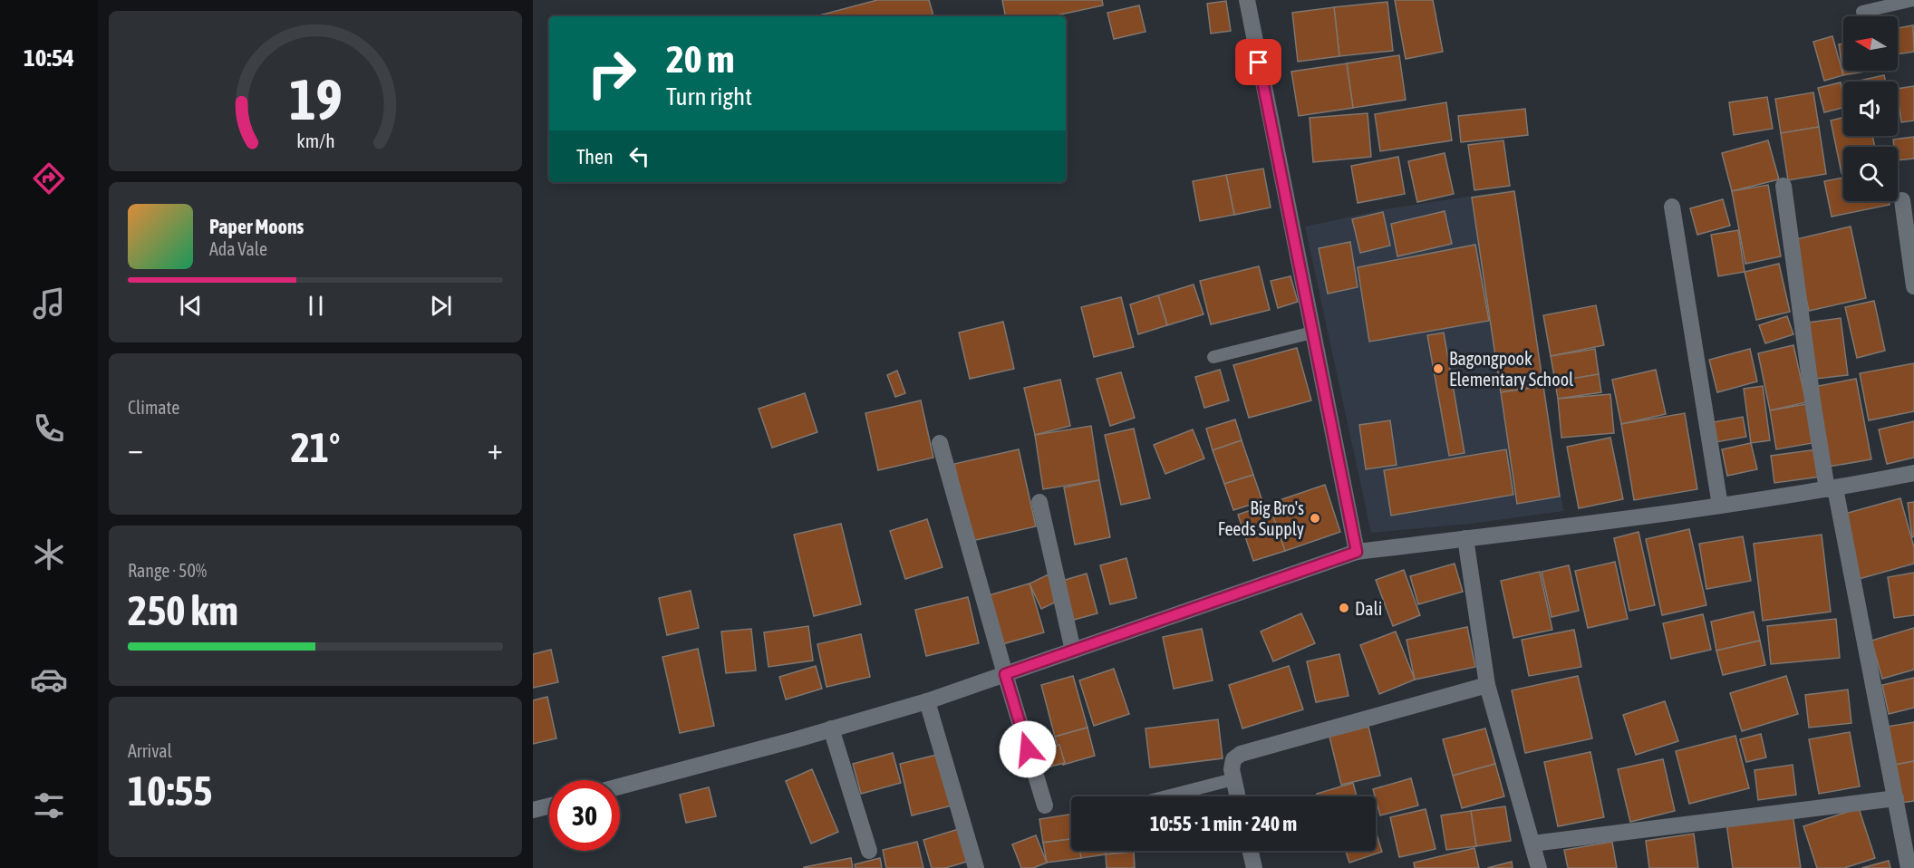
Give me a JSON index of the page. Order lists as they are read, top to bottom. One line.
{"places":["Bagongpook Elementary School","Big Bro's Feeds Supply","Dali"],"north":"left","page":{"tabs":"10:54","turn":["20 m","Turn right"],"then":"Then","song":["Paper Moons","Ada Vale"],"tile":["Climate",["Range · 50%","250 km"],["Arrival","10:55"]],"heat":["−","21°","+"],"limit":"30","trip":"10:55 · 1 min · 240 m","gauge":["19","km/h"]}}
